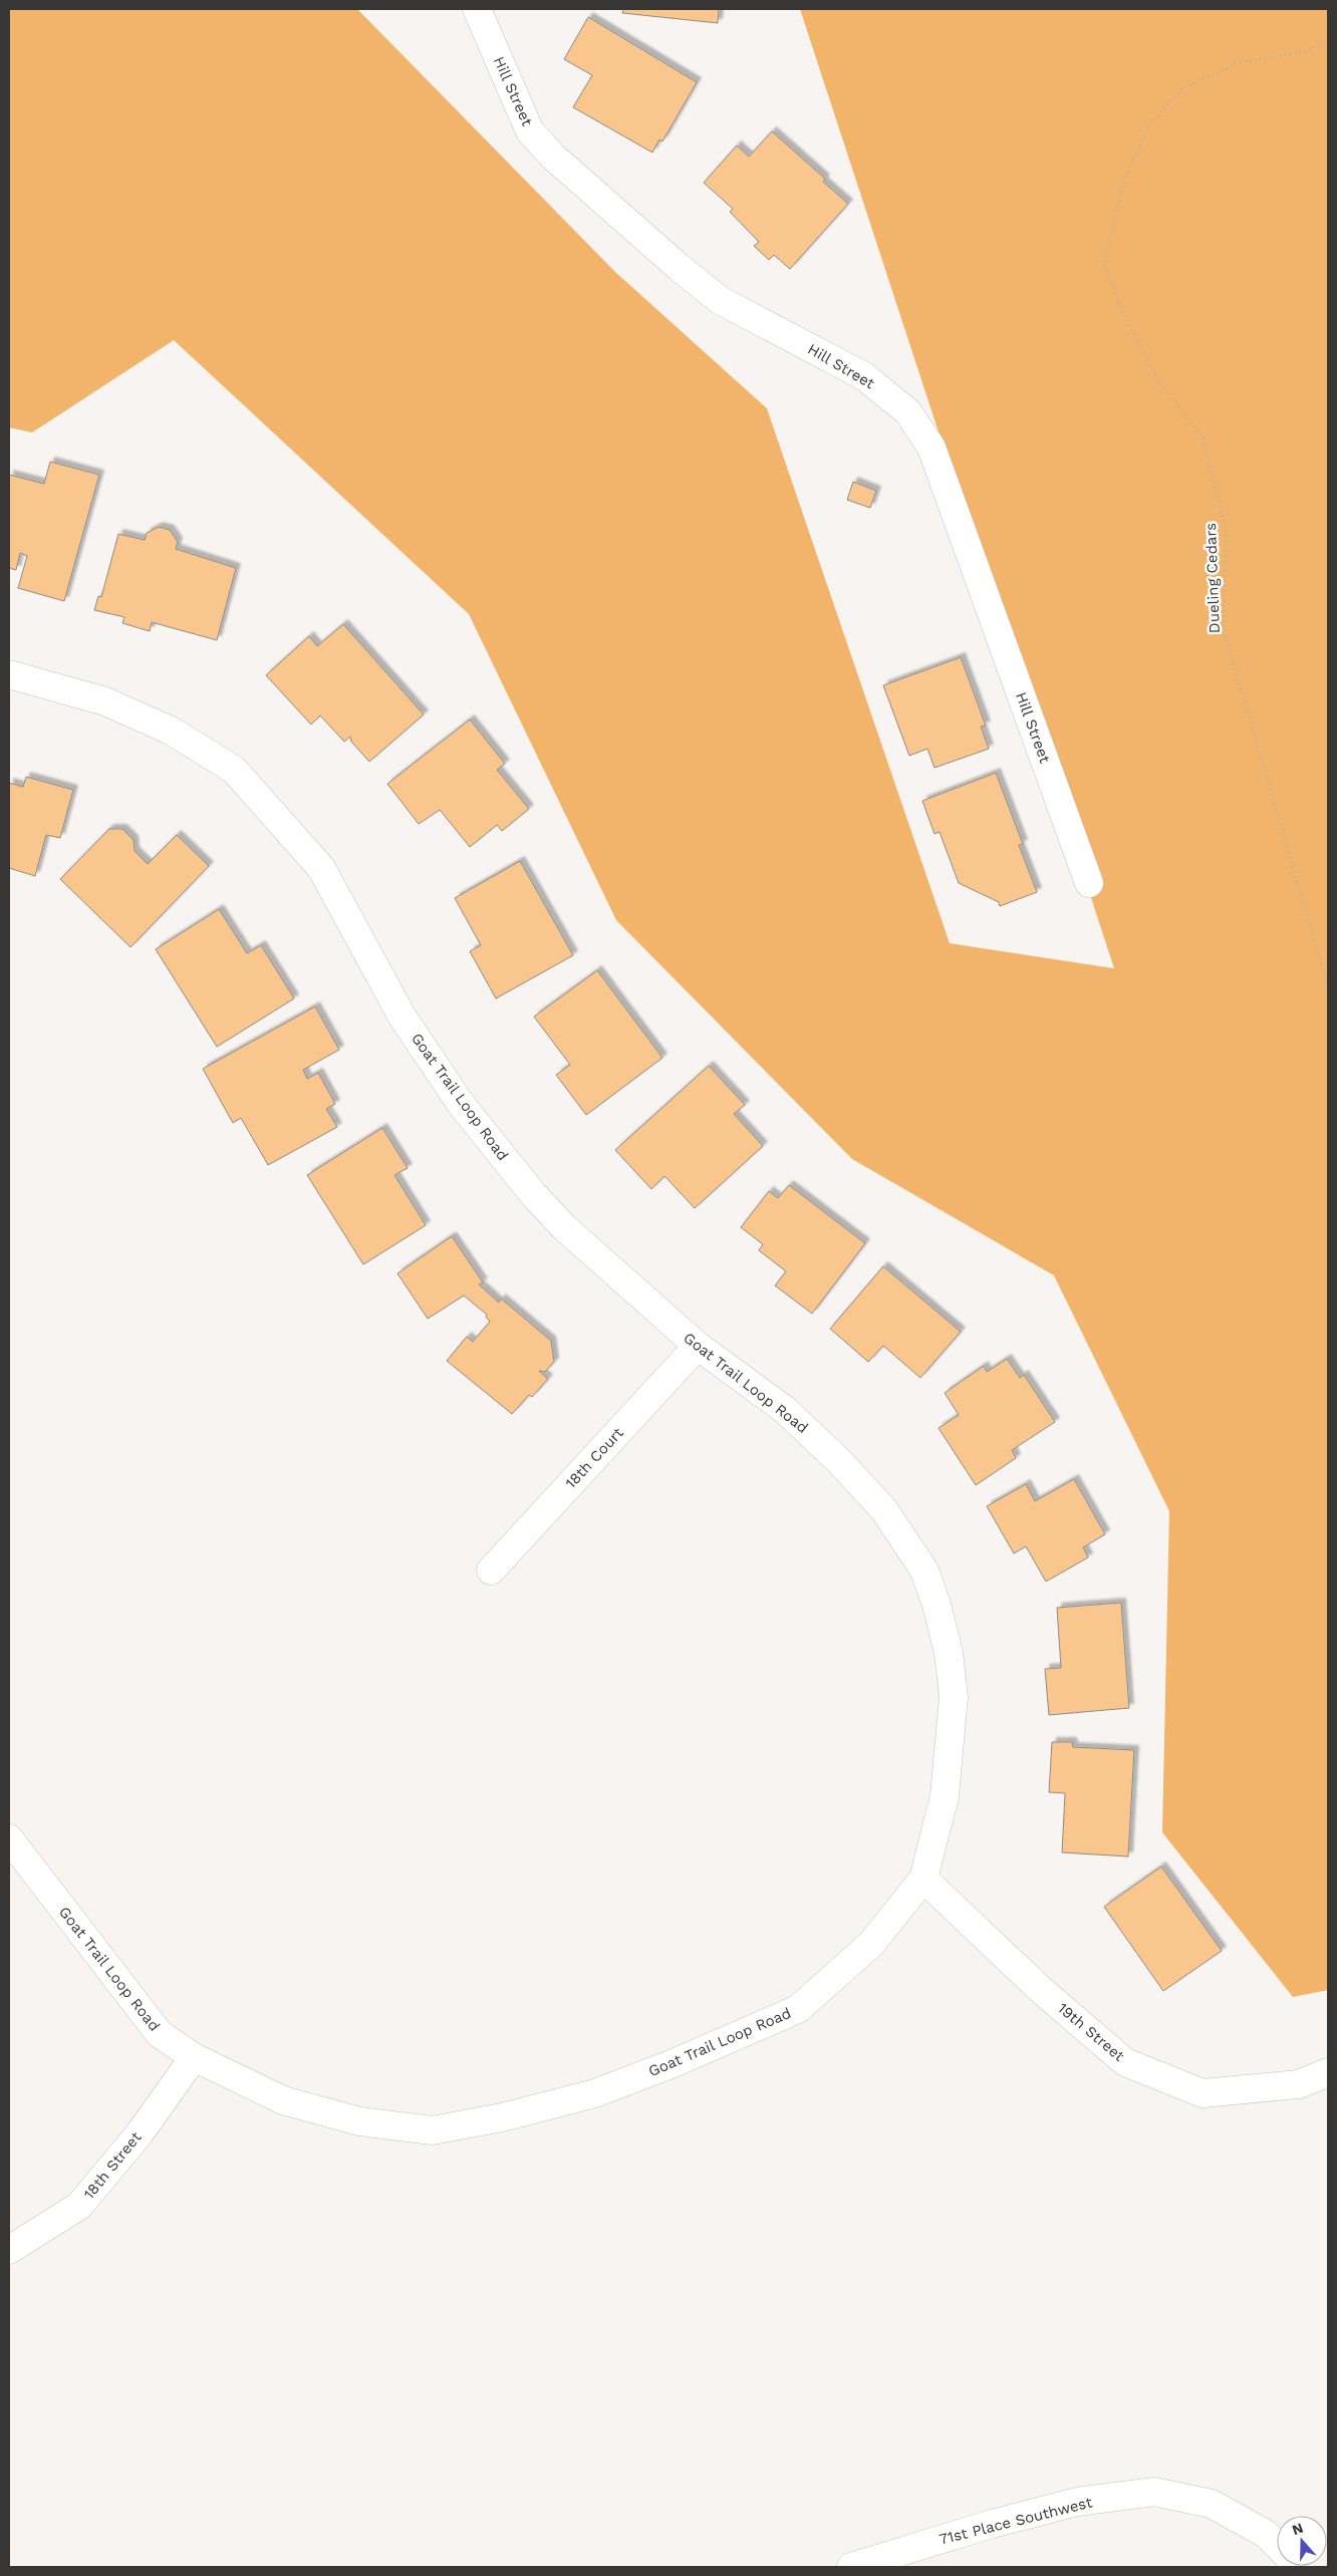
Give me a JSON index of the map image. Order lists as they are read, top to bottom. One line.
{"streets":{"street":["Hill Street","Goat Trail Loop Road","18th Court","19th Street","18th Street","71st Place Southwest"],"path":["Dueling Cedars"]},"crossings":[["Goat Trail Loop Road","18th Court"],["Goat Trail Loop Road","19th Street"],["Goat Trail Loop Road","18th Street"]],"north":"top"}
